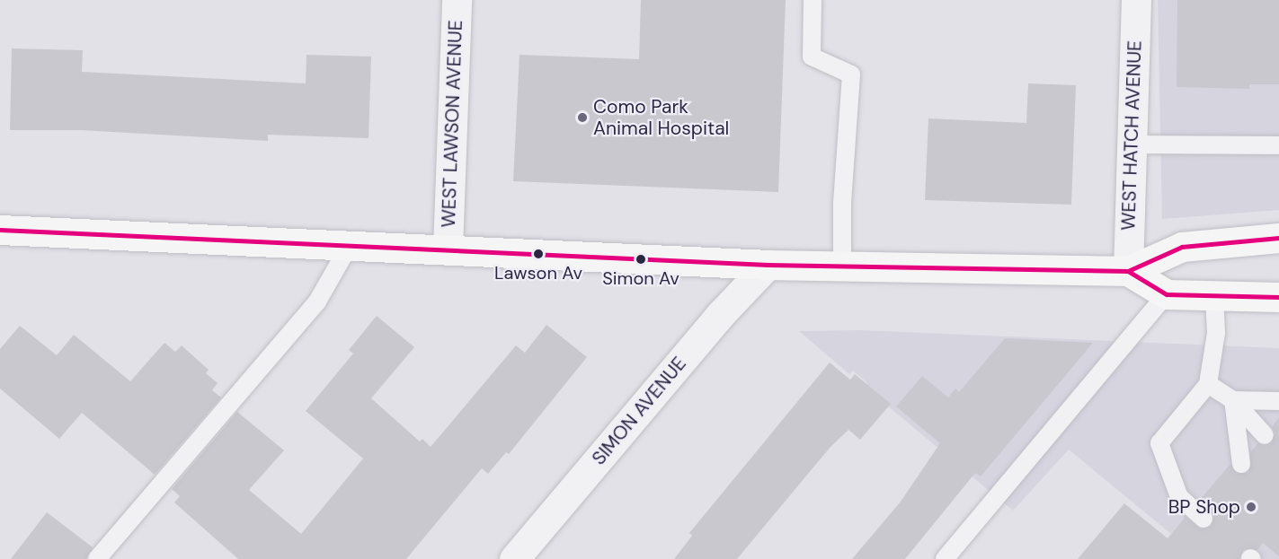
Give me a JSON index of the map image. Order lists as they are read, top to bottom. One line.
{"streets":{"street":["WEST LAWSON AVENUE","WEST HATCH AVENUE","SIMON AVENUE"]},"places":["Como Park Animal Hospital","Lawson Av","Simon Av","BP Shop"]}
